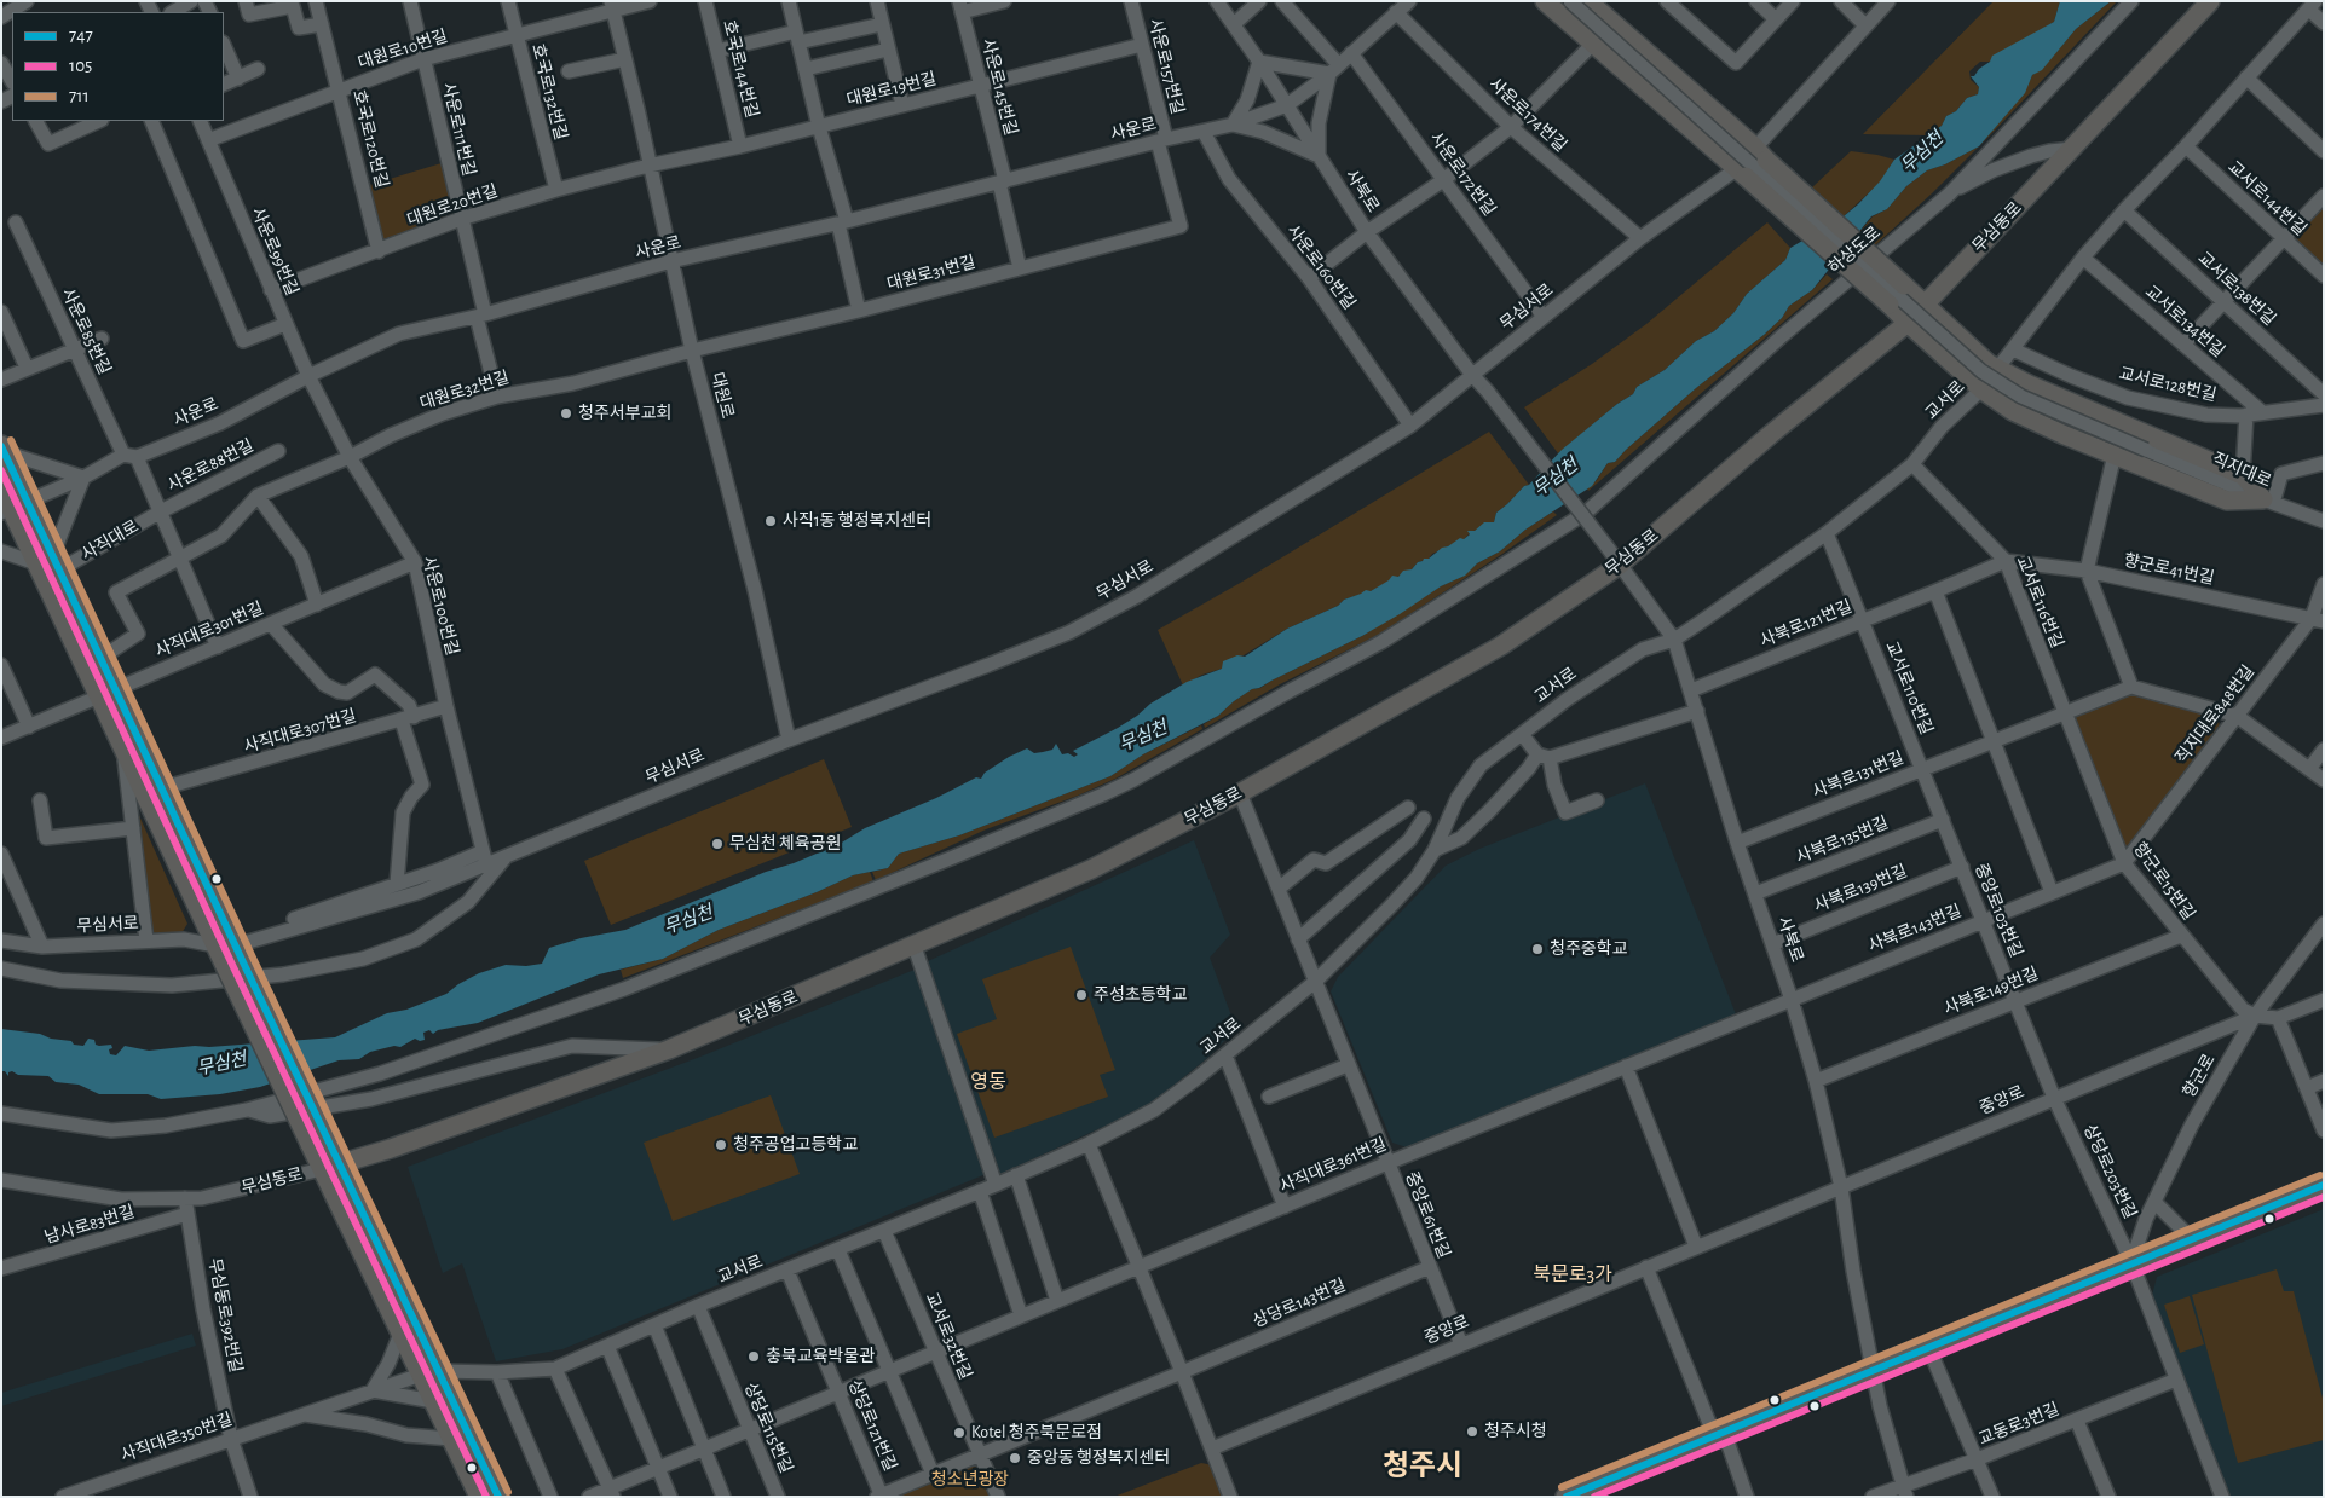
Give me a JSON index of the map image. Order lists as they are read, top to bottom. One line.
{"streets":{"main road":["무심동로"],"street":["대원로10번길","사운로157번길","호국로144번길","사운로145번길","대원로19번길","호국로132번길","사운로174번길","사운로111번길","사운로","호국로120번길","사운로172번길","사북로","교서로144번길","대원로20번길","하상도로","사운로99번길","사운로160번길","대원로31번길","교서로138번길","무심서로","교서로134번길","사운로85번길","교서로128번길","대원로32번길","대원로","교서로","사운로88번길","직지대로","사직대로","향군로41번길","교서로116번길","사운로100번길","사북로121번길","사직대로301번길","교서로110번길","직지대로848번길","사직대로307번길","사북로131번길","사북로135번길","향군로15번길","사북로139번길","중앙로103번길","사북로143번길","사북로149번길","향군로","중앙로","사직대로361번길","상당로203번길","중앙로61번길","남사로83번길","상당로143번길","무심동로392번길","교서로32번길","교동로3번길","상당로121번길","상당로115번길","사직대로350번길"]},"crossings":[["대원로10번길","호국로132번길"],["대원로10번길","사운로111번길"],["대원로10번길","호국로120번길"],["대원로10번길","사운로99번길"],["대원로10번길","대원로"],["사운로157번길","대원로19번길"],["사운로157번길","사운로"],["사운로157번길","대원로31번길"],["호국로144번길","대원로19번길"],["사운로145번길","대원로19번길"],["사운로145번길","사운로"],["사운로145번길","대원로31번길"],["대원로19번길","대원로20번길"],["대원로19번길","대원로"],["호국로132번길","대원로20번길"],["사운로174번길","사운로"],["사운로174번길","무심서로"],["사운로111번길","사운로"],["사운로111번길","대원로20번길"],["사운로111번길","대원로32번길"],["사운로","사운로172번길"],["사운로","사북로"],["사운로","사운로99번길"],["사운로","사운로160번길"],["사운로","사운로85번길"],["사운로","대원로"],["사운로","사운로88번길"],["사운로","사운로100번길"],["호국로120번길","대원로20번길"],["사운로172번길","무심서로"],["사북로","무심동로"],["사북로","무심서로"],["사북로","교서로"],["사북로","사북로121번길"],["사북로","사북로131번길"],["사북로","사북로135번길"],["사북로","사북로139번길"],["사북로","사북로143번길"],["사북로","사북로149번길"],["사북로","중앙로"],["사북로","사직대로361번길"],["사북로","교동로3번길"],["교서로144번길","교서로"],["대원로20번길","사운로99번길"],["대원로20번길","대원로"],["무심동로","중앙로61번길"],["무심동로","무심동로392번길"],["사운로99번길","사운로100번길"],["사운로160번길","무심서로"],["대원로31번길","대원로32번길"],["대원로31번길","대원로"],["교서로138번길","교서로"],["무심서로","대원로"],["무심서로","사운로100번길"],["교서로134번길","교서로128번길"],["교서로134번길","교서로"],["사운로85번길","사운로88번길"],["교서로128번길","교서로"],["대원로32번길","대원로"],["대원로32번길","사운로88번길"],["대원로32번길","사운로100번길"],["교서로","교서로116번길"],["교서로","교서로110번길"],["교서로","중앙로61번길"],["교서로","교서로32번길"],["교서로","상당로121번길"],["교서로","상당로115번길"],["교서로","사직대로350번길"],["사운로88번길","사직대로"],["사운로88번길","사직대로301번길"],["향군로41번길","교서로116번길"],["향군로41번길","사북로121번길"],["향군로41번길","직지대로848번길"],["교서로116번길","사북로121번길"],["교서로116번길","사북로131번길"],["교서로116번길","향군로15번길"],["사운로100번길","사직대로301번길"],["사운로100번길","사직대로307번길"],["사북로121번길","교서로110번길"],["교서로110번길","사북로131번길"],["교서로110번길","중앙로103번길"],["직지대로848번길","향군로15번길"],["직지대로848번길","사북로143번길"],["사북로131번길","향군로15번길"],["사북로131번길","중앙로103번길"],["사북로135번길","중앙로103번길"],["향군로15번길","사북로143번길"],["향군로15번길","사북로149번길"],["향군로15번길","향군로"],["향군로15번길","중앙로"],["사북로139번길","중앙로103번길"],["중앙로103번길","사북로143번길"],["중앙로103번길","사북로149번길"],["중앙로103번길","중앙로"],["중앙로103번길","상당로203번길"],["사북로143번길","사직대로361번길"],["향군로","중앙로"],["향군로","상당로203번길"],["중앙로","상당로203번길"],["중앙로","중앙로61번길"],["사직대로361번길","중앙로61번길"],["사직대로361번길","교서로32번길"],["사직대로361번길","상당로121번길"],["사직대로361번길","상당로115번길"],["상당로203번길","교동로3번길"],["중앙로61번길","상당로143번길"],["남사로83번길","무심동로392번길"],["상당로143번길","교서로32번길"],["무심동로392번길","사직대로350번길"]],"districts":["영동","북문로3가","청주시"],"water":["무심천"],"parks":["청소년광장"],"places":["청주서부교회","사직1동 행정복지센터","무심천 체육공원","청주중학교","주성초등학교","청주공업고등학교","충북교육박물관","청주시청","Kotel 청주북문로점","중앙동 행정복지센터"],"lines":["transit line 711","transit line 747","transit line 105"],"legend":["747","105","711"]}
